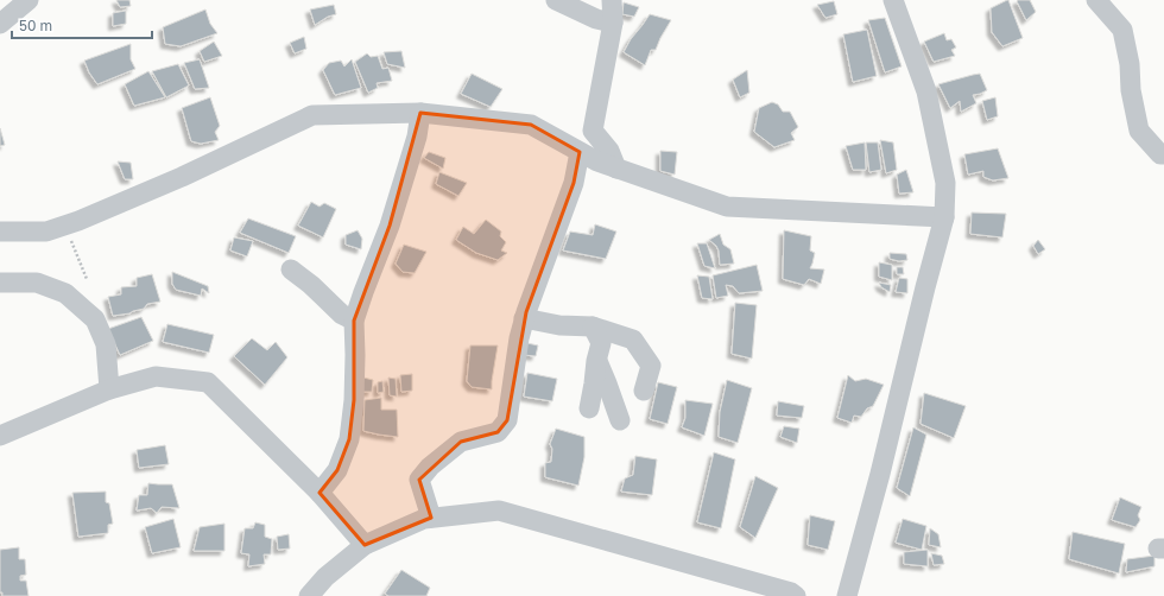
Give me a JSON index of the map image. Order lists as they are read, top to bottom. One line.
{"scale_bar":"50 m"}
